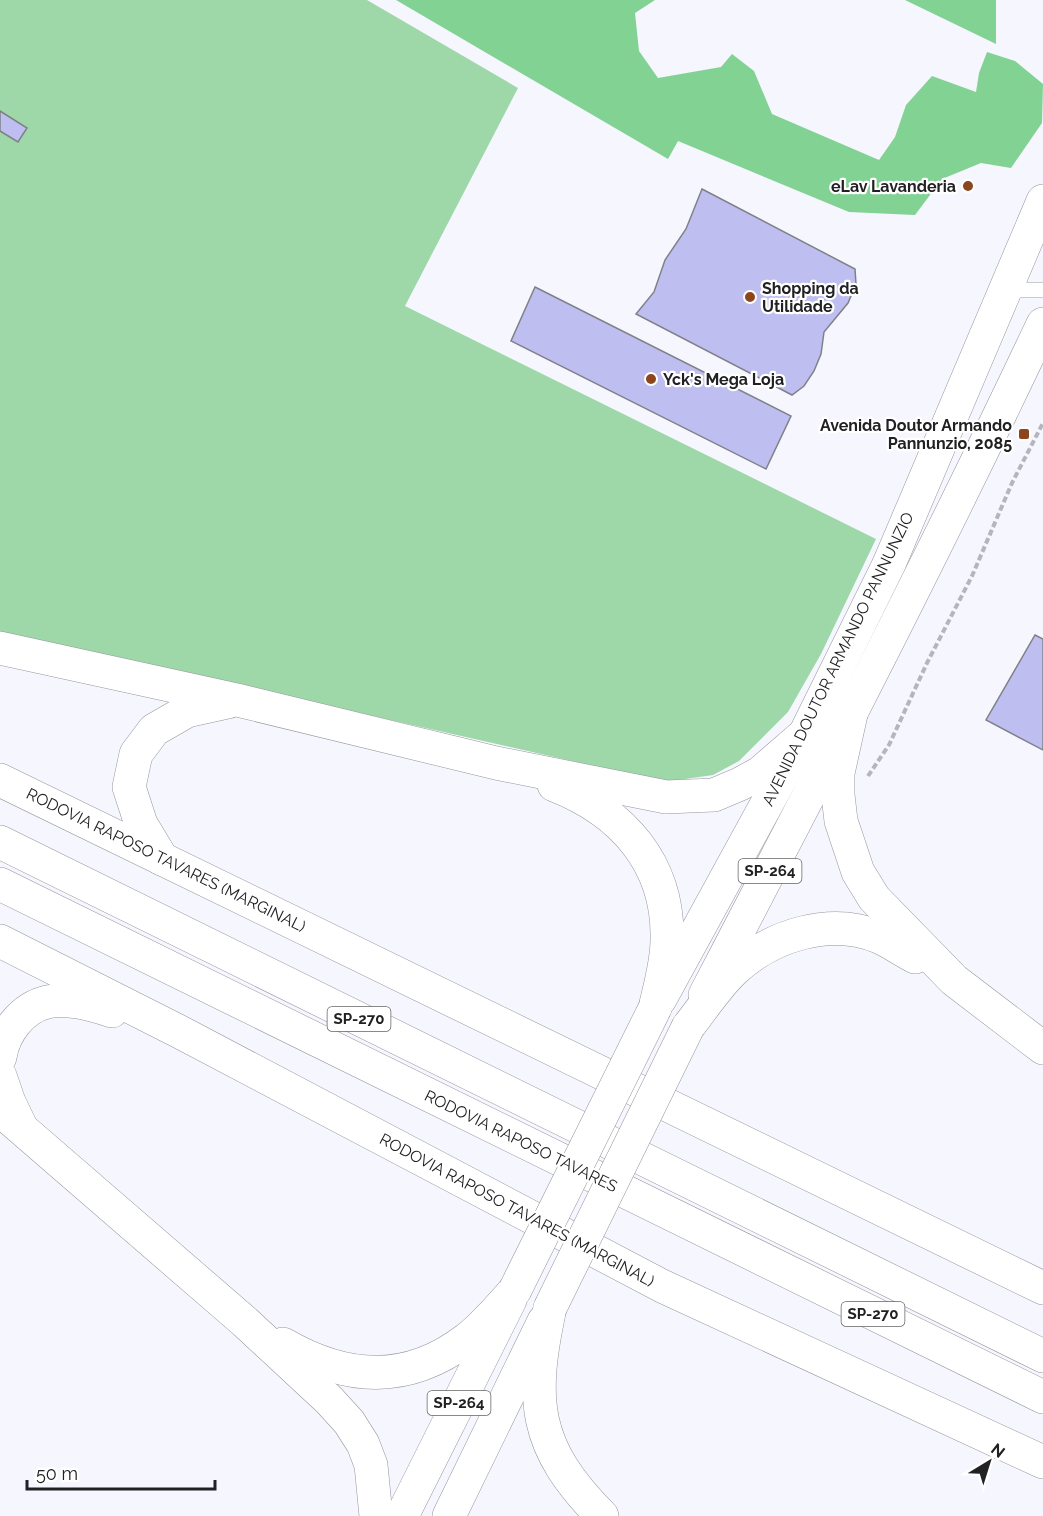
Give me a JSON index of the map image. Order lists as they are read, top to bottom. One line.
{"streets":{"main road":["AVENIDA DOUTOR ARMANDO PANNUNZIO","RODOVIA RAPOSO TAVARES (MARGINAL)","SP-264","SP-270","RODOVIA RAPOSO TAVARES"]},"crossings":[["AVENIDA DOUTOR ARMANDO PANNUNZIO","SP-264"]],"places":{"other":["eLav Lavanderia","Shopping da Utilidade","Yck's Mega Loja"],"transit":["Avenida Doutor Armando Pannunzio, 2085"]},"scale_bar":"50 m","north":"top right"}
